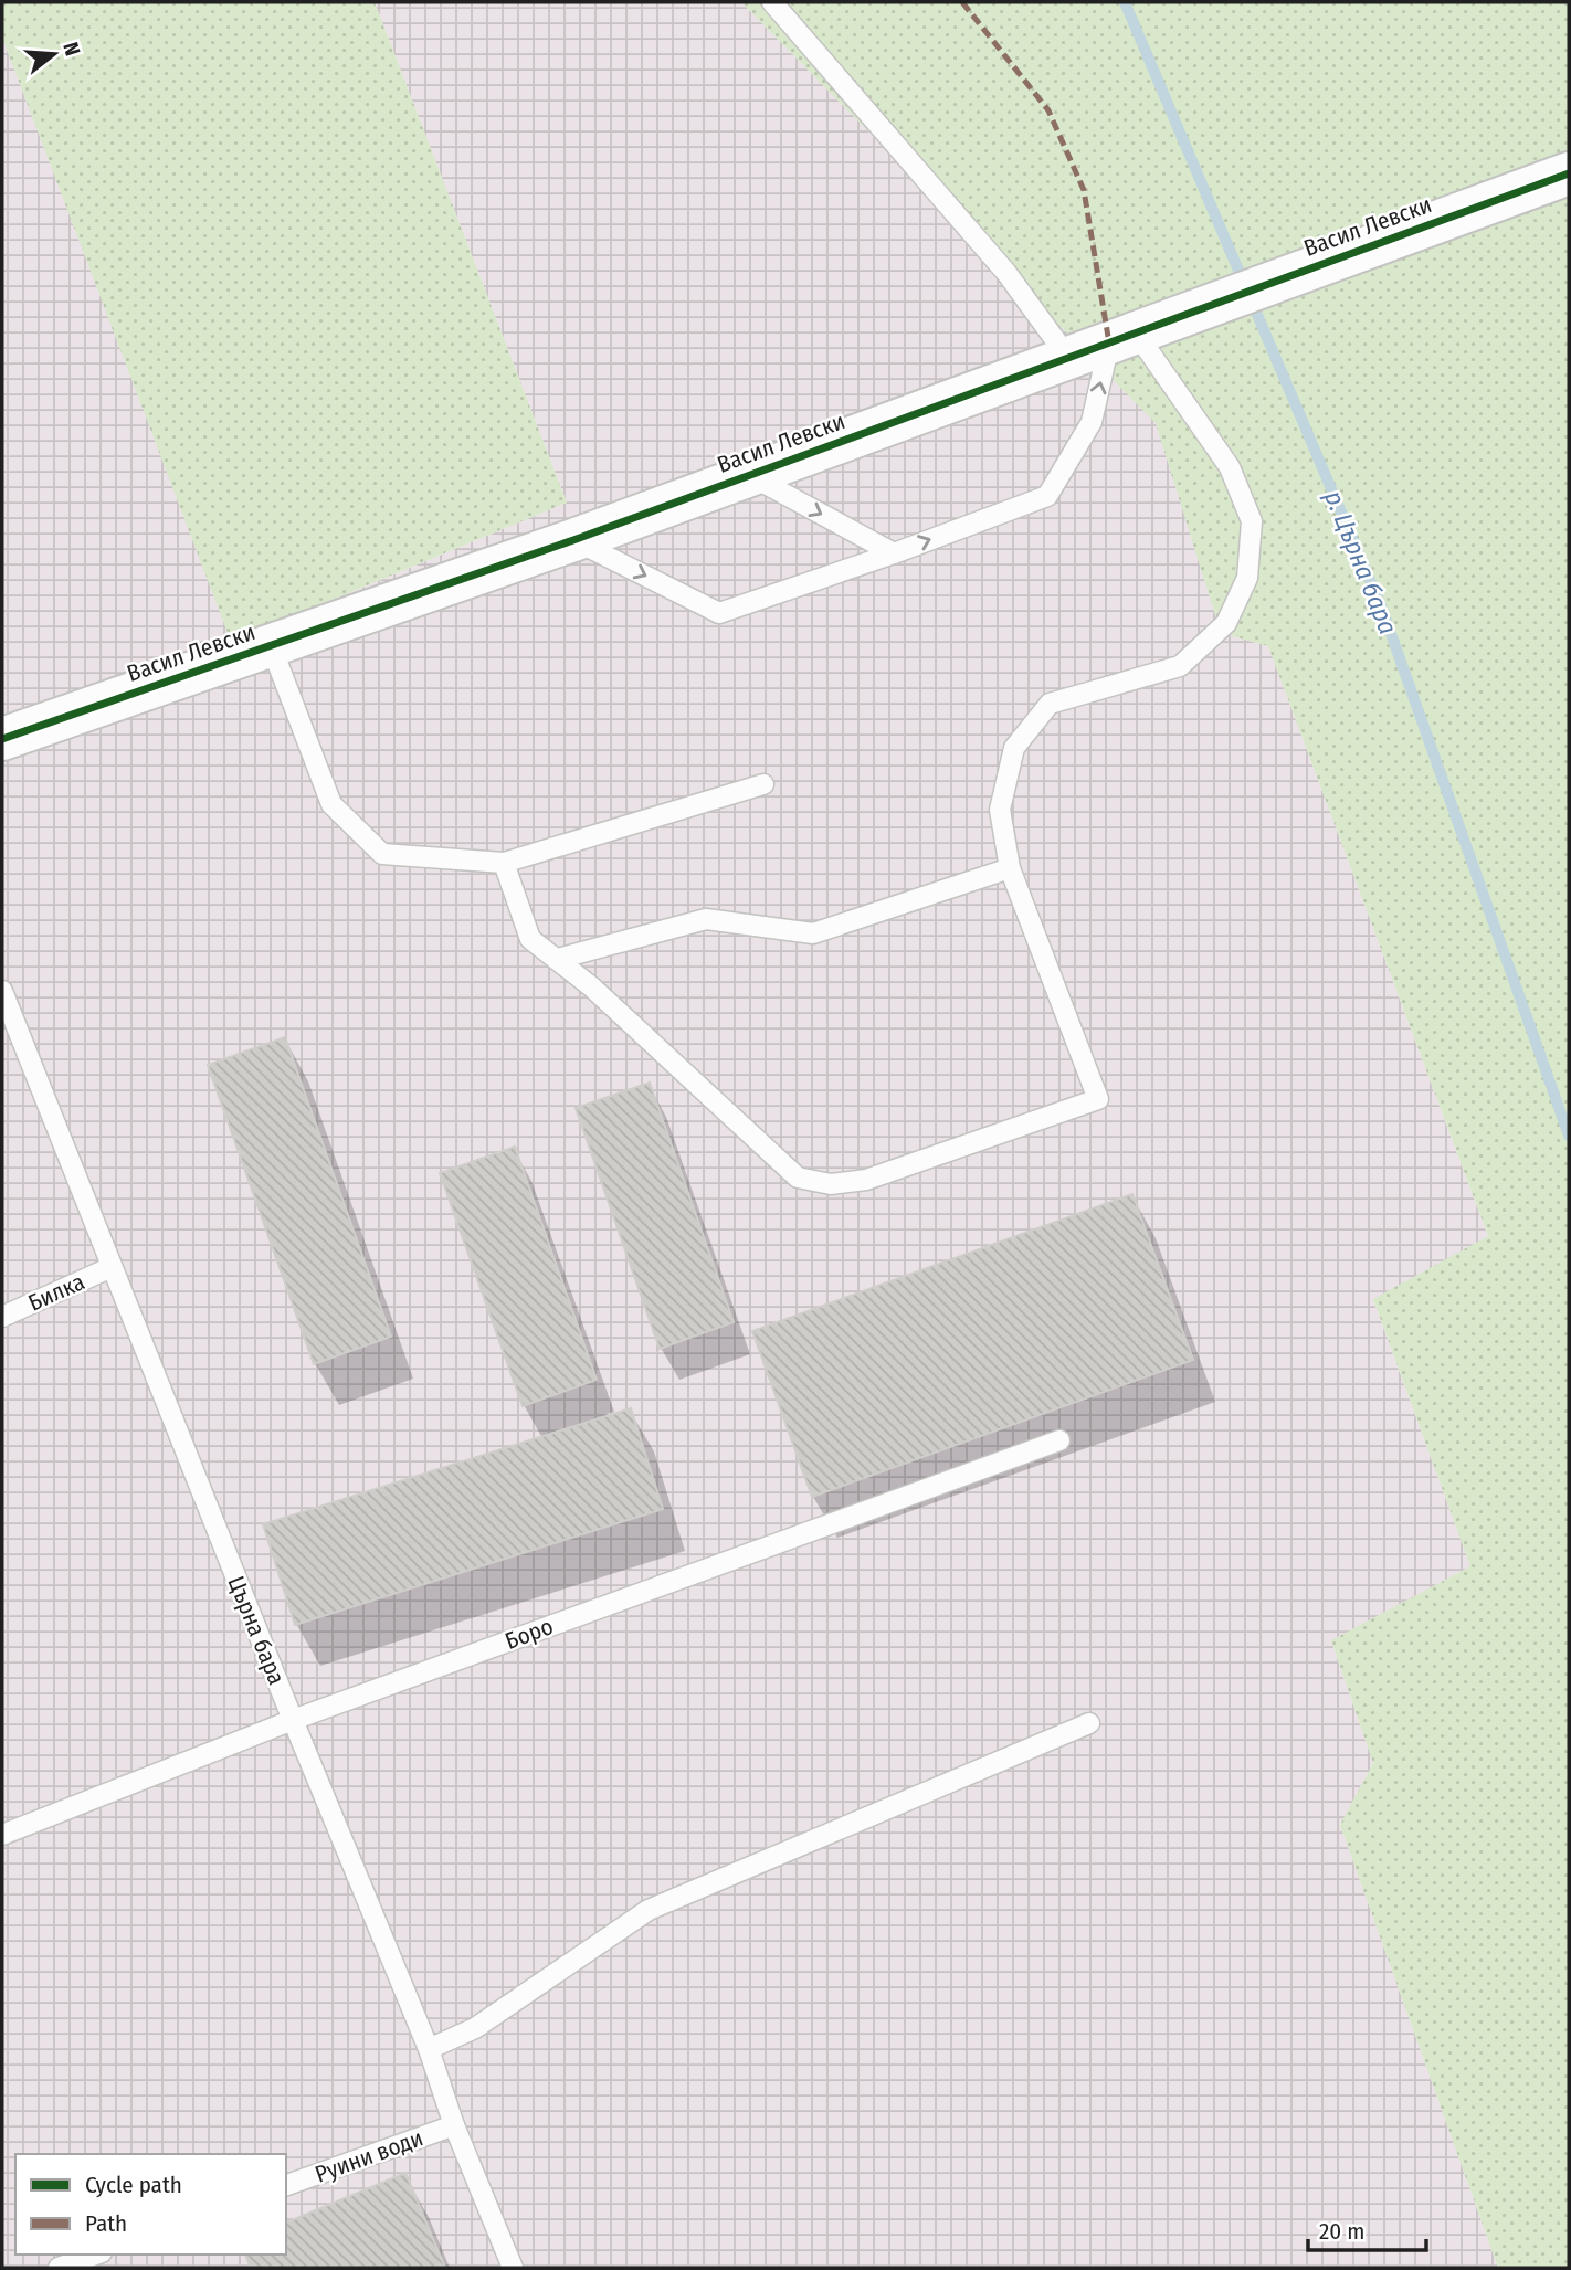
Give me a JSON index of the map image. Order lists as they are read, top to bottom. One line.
{"streets":{"street":["Васил Левски"],"lane":["Билка","Църна бара","Боро","Руини води"]},"crossings":[["Билка","Църна бара"],["Църна бара","Боро"],["Църна бара","Руини води"]],"water":["р. Църна бара"],"legend":["Cycle path","Path"],"scale_bar":"20 m","north":"right"}
